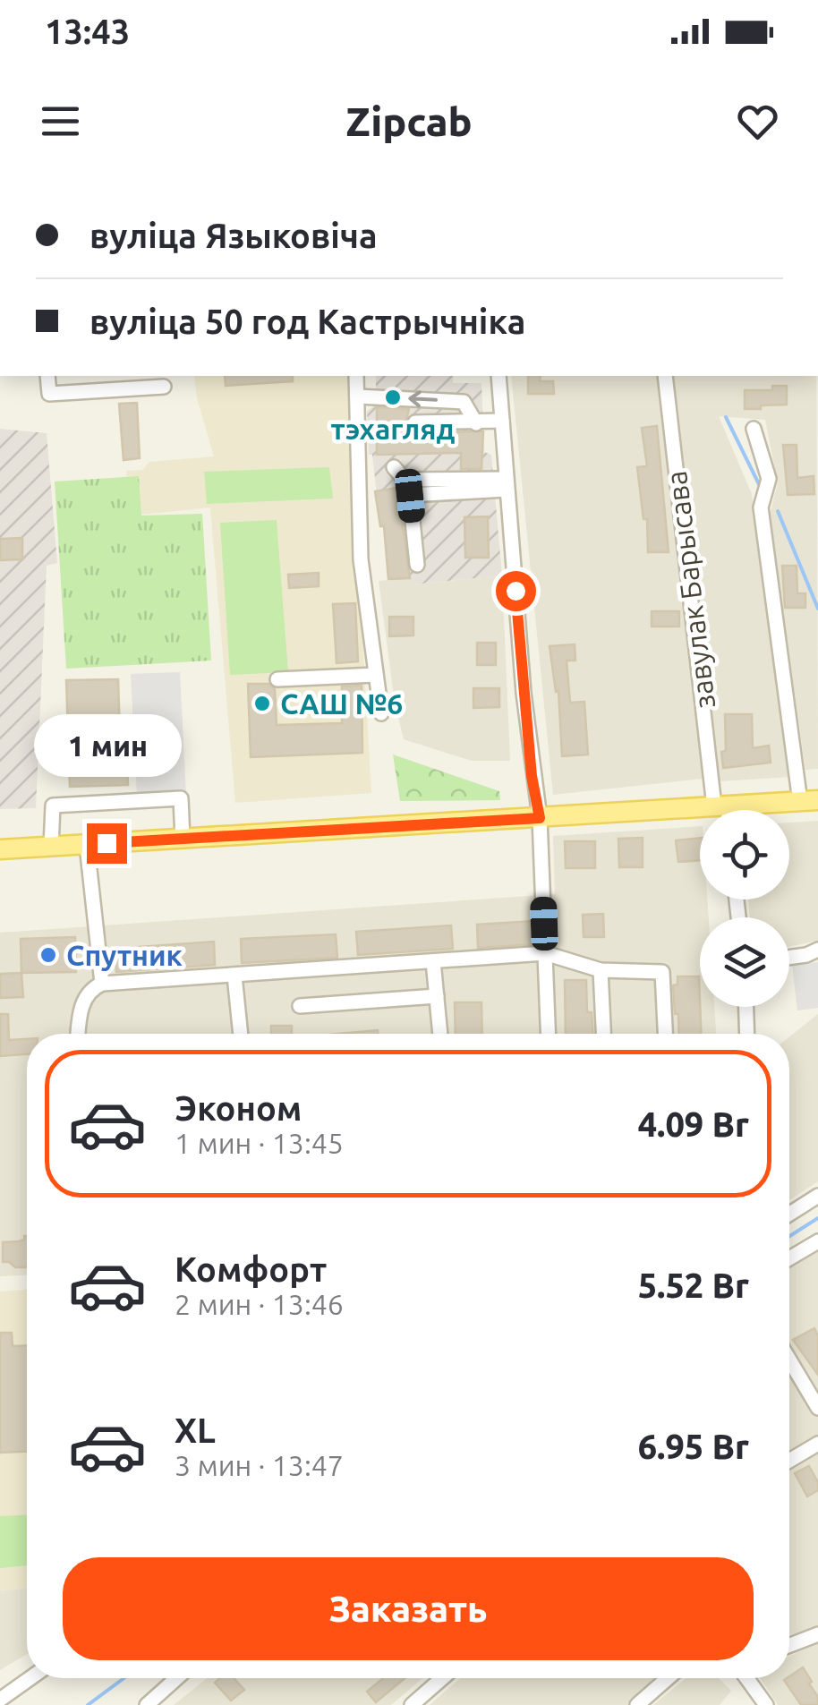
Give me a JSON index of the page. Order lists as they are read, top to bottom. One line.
{"streets":{"street":["завулак Барысава"]},"places":["тэхагляд","САШ №6","Спутник"],"page":{"status":"13:43","header":"Zipcab","banner":["вуліца Языковіча","вуліца 50 год Кастрычніка"],"bubble":"1 мин","list":[{"name":"Эконом","note":"1 мин · 13:45","value":"4.09 Br"},{"name":"Комфорт","note":"2 мин · 13:46","value":"5.52 Br"},{"name":"XL","note":"3 мин · 13:47","value":"6.95 Br"}],"buttons":"Заказать"}}
